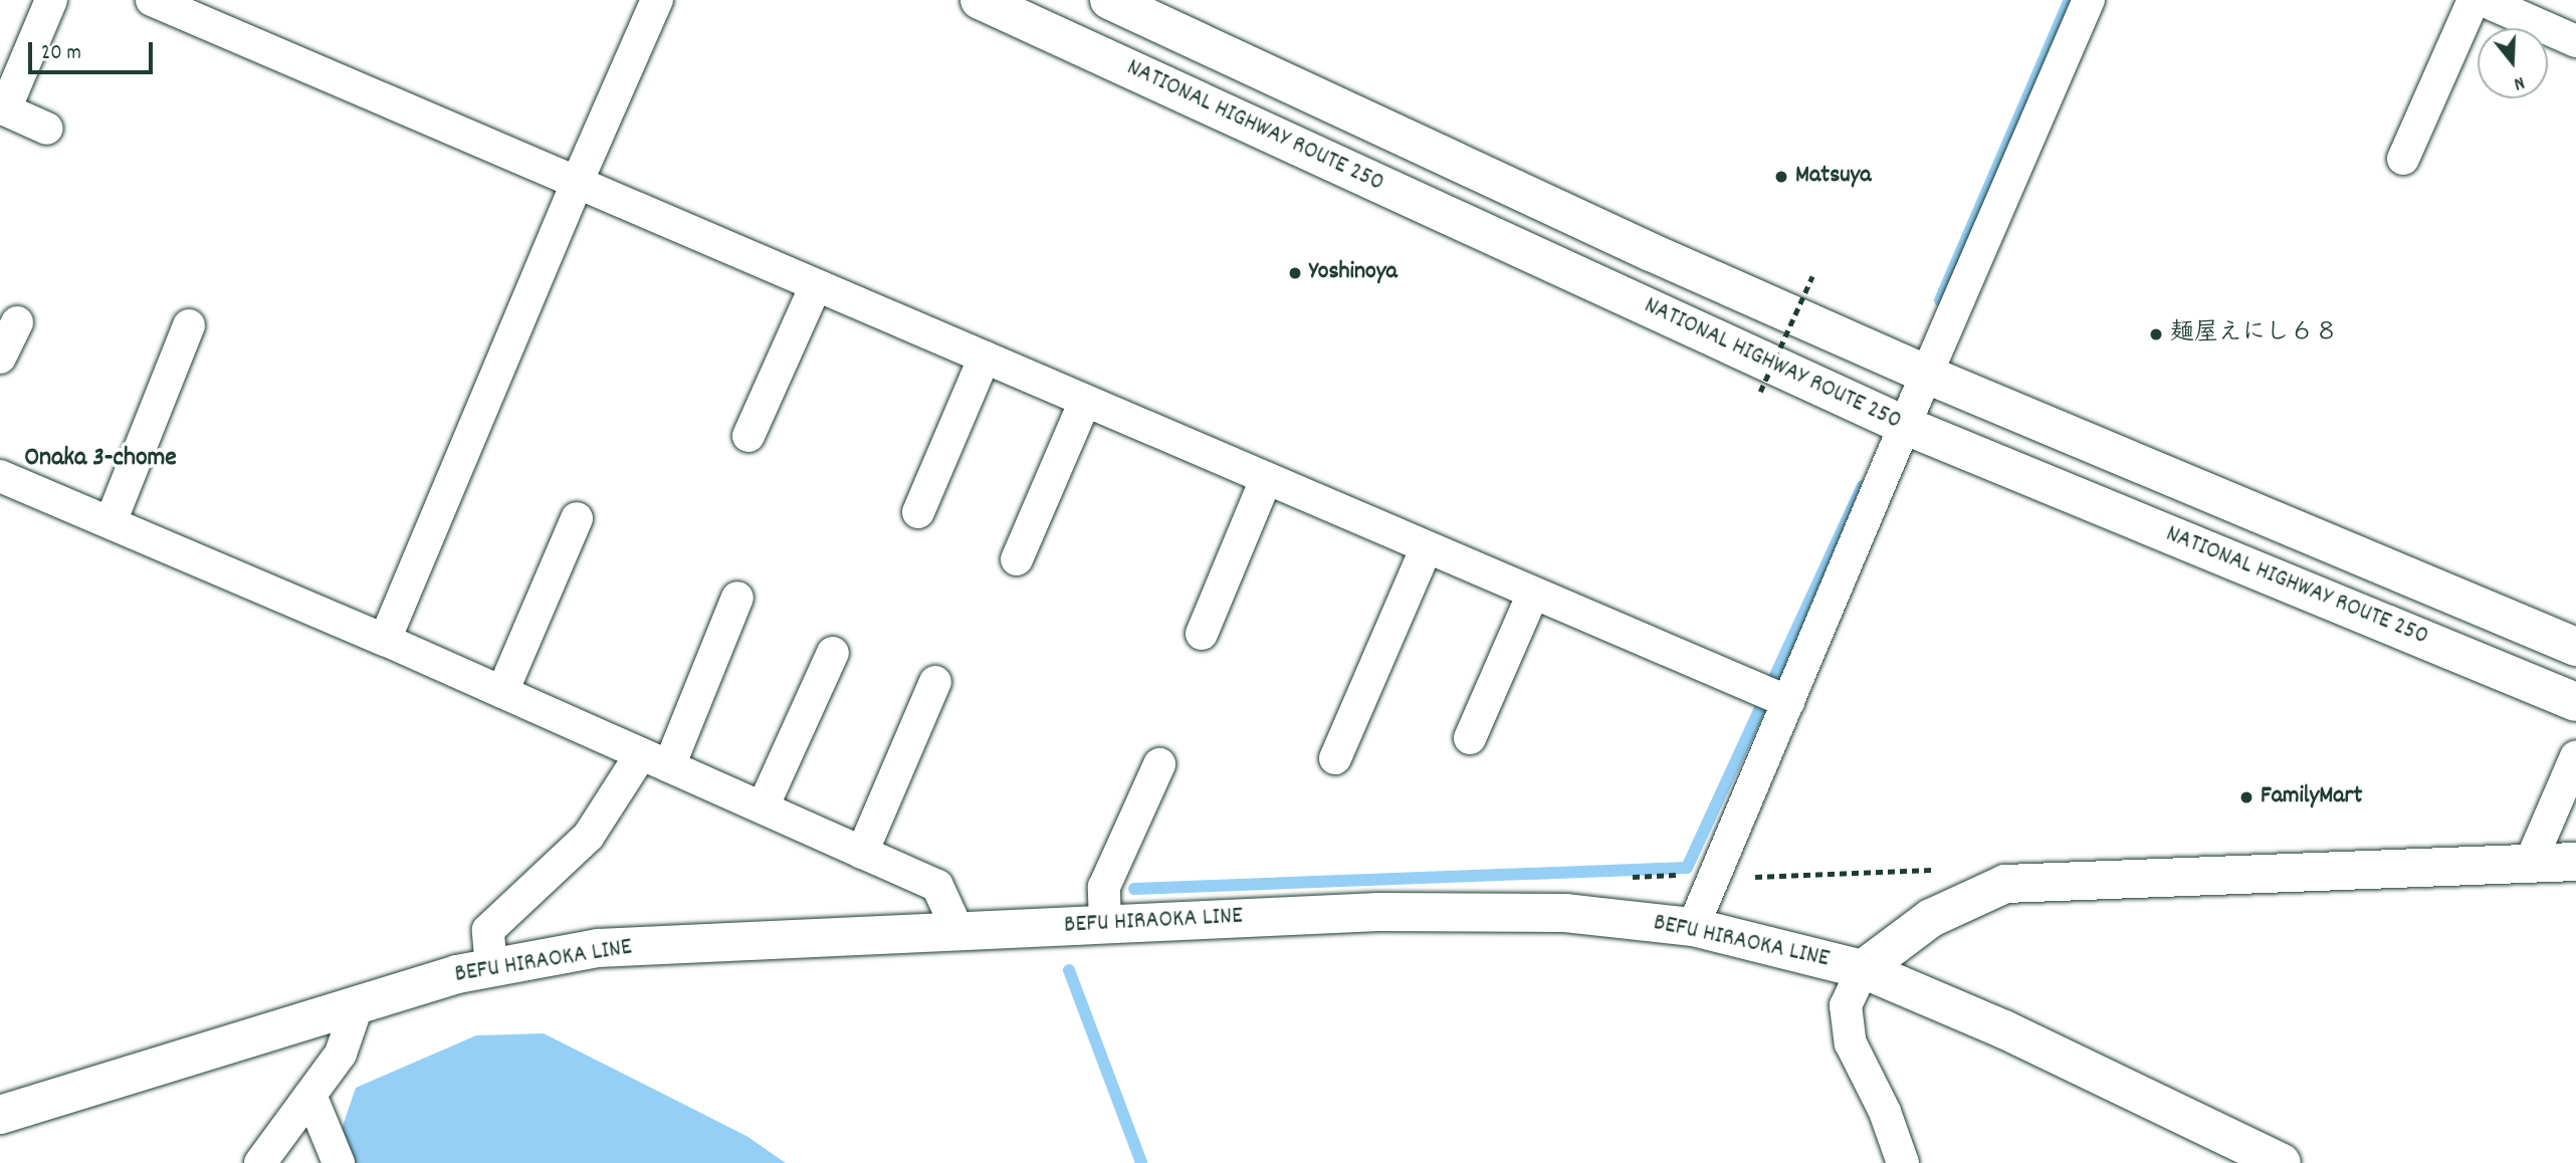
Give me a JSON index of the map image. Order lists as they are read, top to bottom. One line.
{"streets":{"main road":["NATIONAL HIGHWAY ROUTE 250","BEFU HIRAOKA LINE"]},"districts":["Onaka 3-chome"],"places":["Matsuya","Yoshinoya","麺屋えにし６８","FamilyMart"],"scale_bar":"20 m","north":"bottom"}
